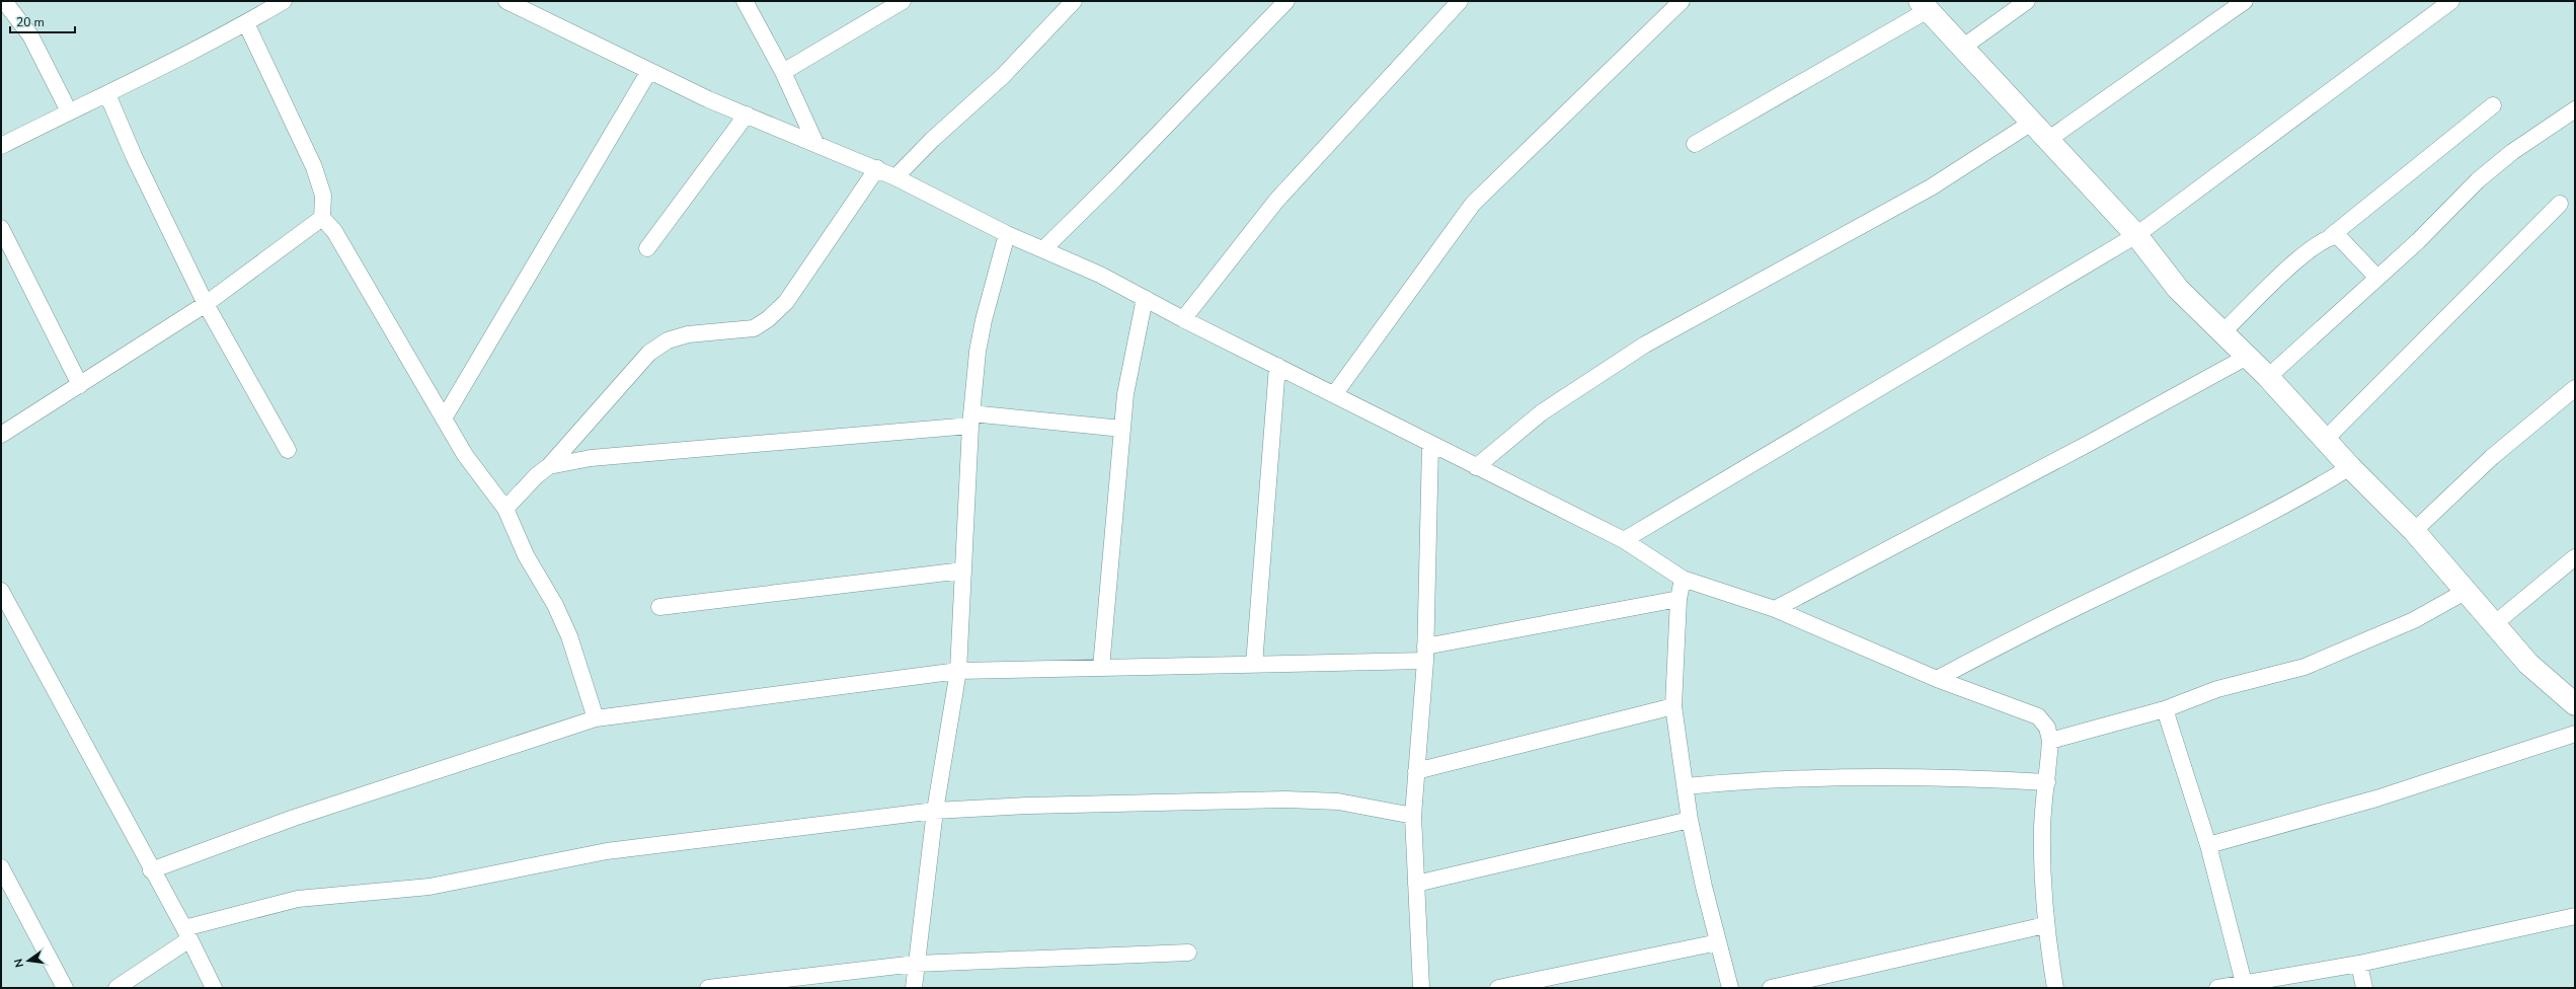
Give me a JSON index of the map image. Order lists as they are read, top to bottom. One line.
{"scale_bar":"20 m","north":"left"}
